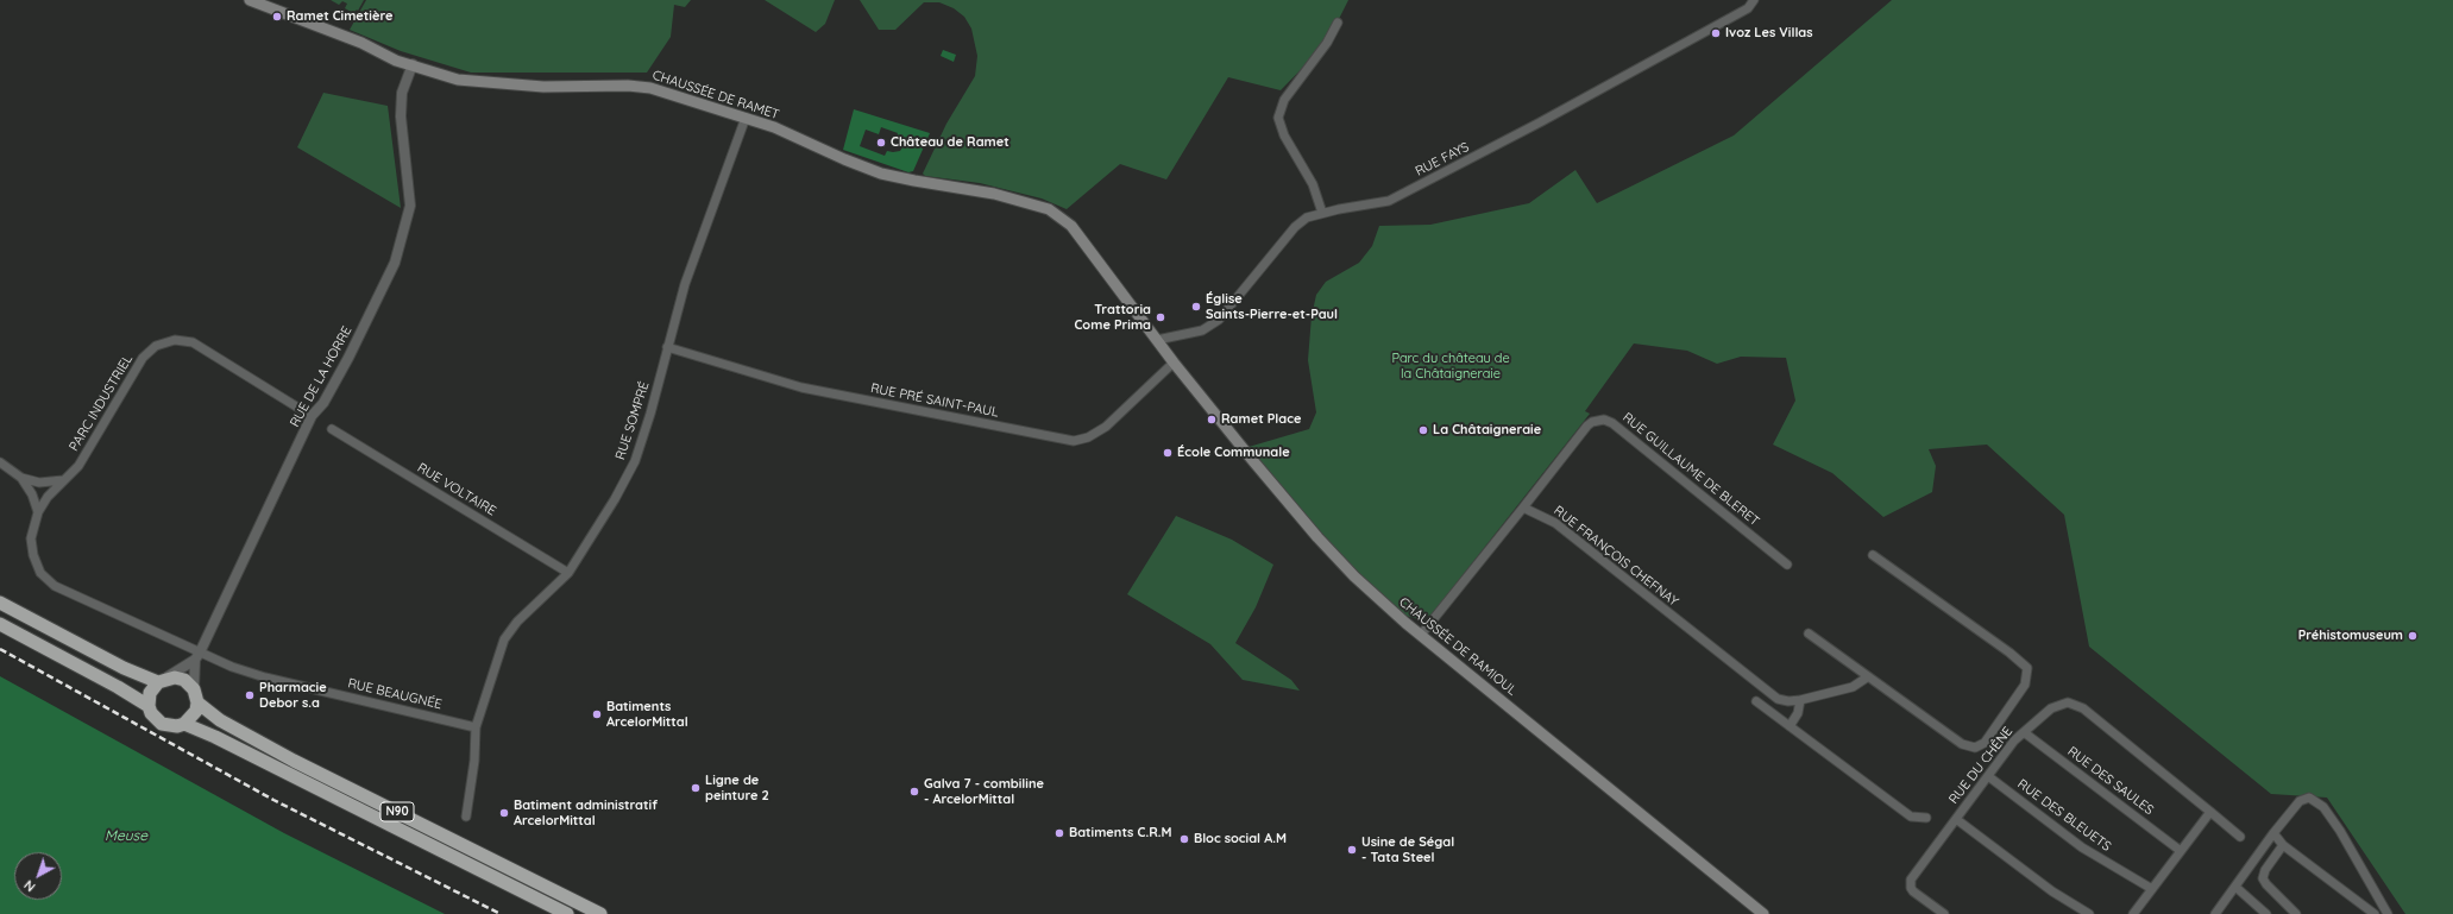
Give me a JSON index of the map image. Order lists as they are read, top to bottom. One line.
{"streets":{"highway":["N90"],"main road":["CHAUSSÉE DE RAMET","CHAUSSÉE DE RAMIOUL"],"street":["RUE FAYS","RUE DE LA HORRE","RUE PRÉ SAINT-PAUL","PARC INDUSTRIEL","RUE SOMPRÉ","RUE GUILLAUME DE BLERET","RUE VOLTAIRE","RUE FRANÇOIS CHEFNAY","RUE BEAUGNÉE","RUE DU CHÊNE","RUE DES SAULES","RUE DES BLEUETS"]},"crossings":[["CHAUSSÉE DE RAMET","RUE FAYS"],["CHAUSSÉE DE RAMET","RUE DE LA HORRE"],["CHAUSSÉE DE RAMET","RUE SOMPRÉ"],["RUE DE LA HORRE","PARC INDUSTRIEL"],["RUE DE LA HORRE","RUE BEAUGNÉE"],["RUE PRÉ SAINT-PAUL","RUE SOMPRÉ"],["RUE PRÉ SAINT-PAUL","CHAUSSÉE DE RAMIOUL"],["PARC INDUSTRIEL","RUE BEAUGNÉE"],["RUE SOMPRÉ","RUE VOLTAIRE"],["RUE SOMPRÉ","RUE BEAUGNÉE"],["RUE GUILLAUME DE BLERET","RUE FRANÇOIS CHEFNAY"],["RUE DU CHÊNE","RUE DES SAULES"],["RUE DU CHÊNE","RUE DES BLEUETS"]],"water":["Meuse"],"parks":["Parc du château de la Châtaigneraie"],"places":["Ramet Cimetière","Ivoz Les Villas","Château de Ramet","Église Saints-Pierre-et-Paul","Trattoria Come Prima","Ramet Place","La Châtaigneraie","École Communale","Préhistomuseum","Pharmacie Debor s.a","Batiments ArcelorMittal","Ligne de peinture 2","Galva 7 - combiline - ArcelorMittal","Batiment administratif ArcelorMittal","Batiments C.R.M","Bloc social A.M","Usine de Ségal - Tata Steel"],"north":"bottom left"}
